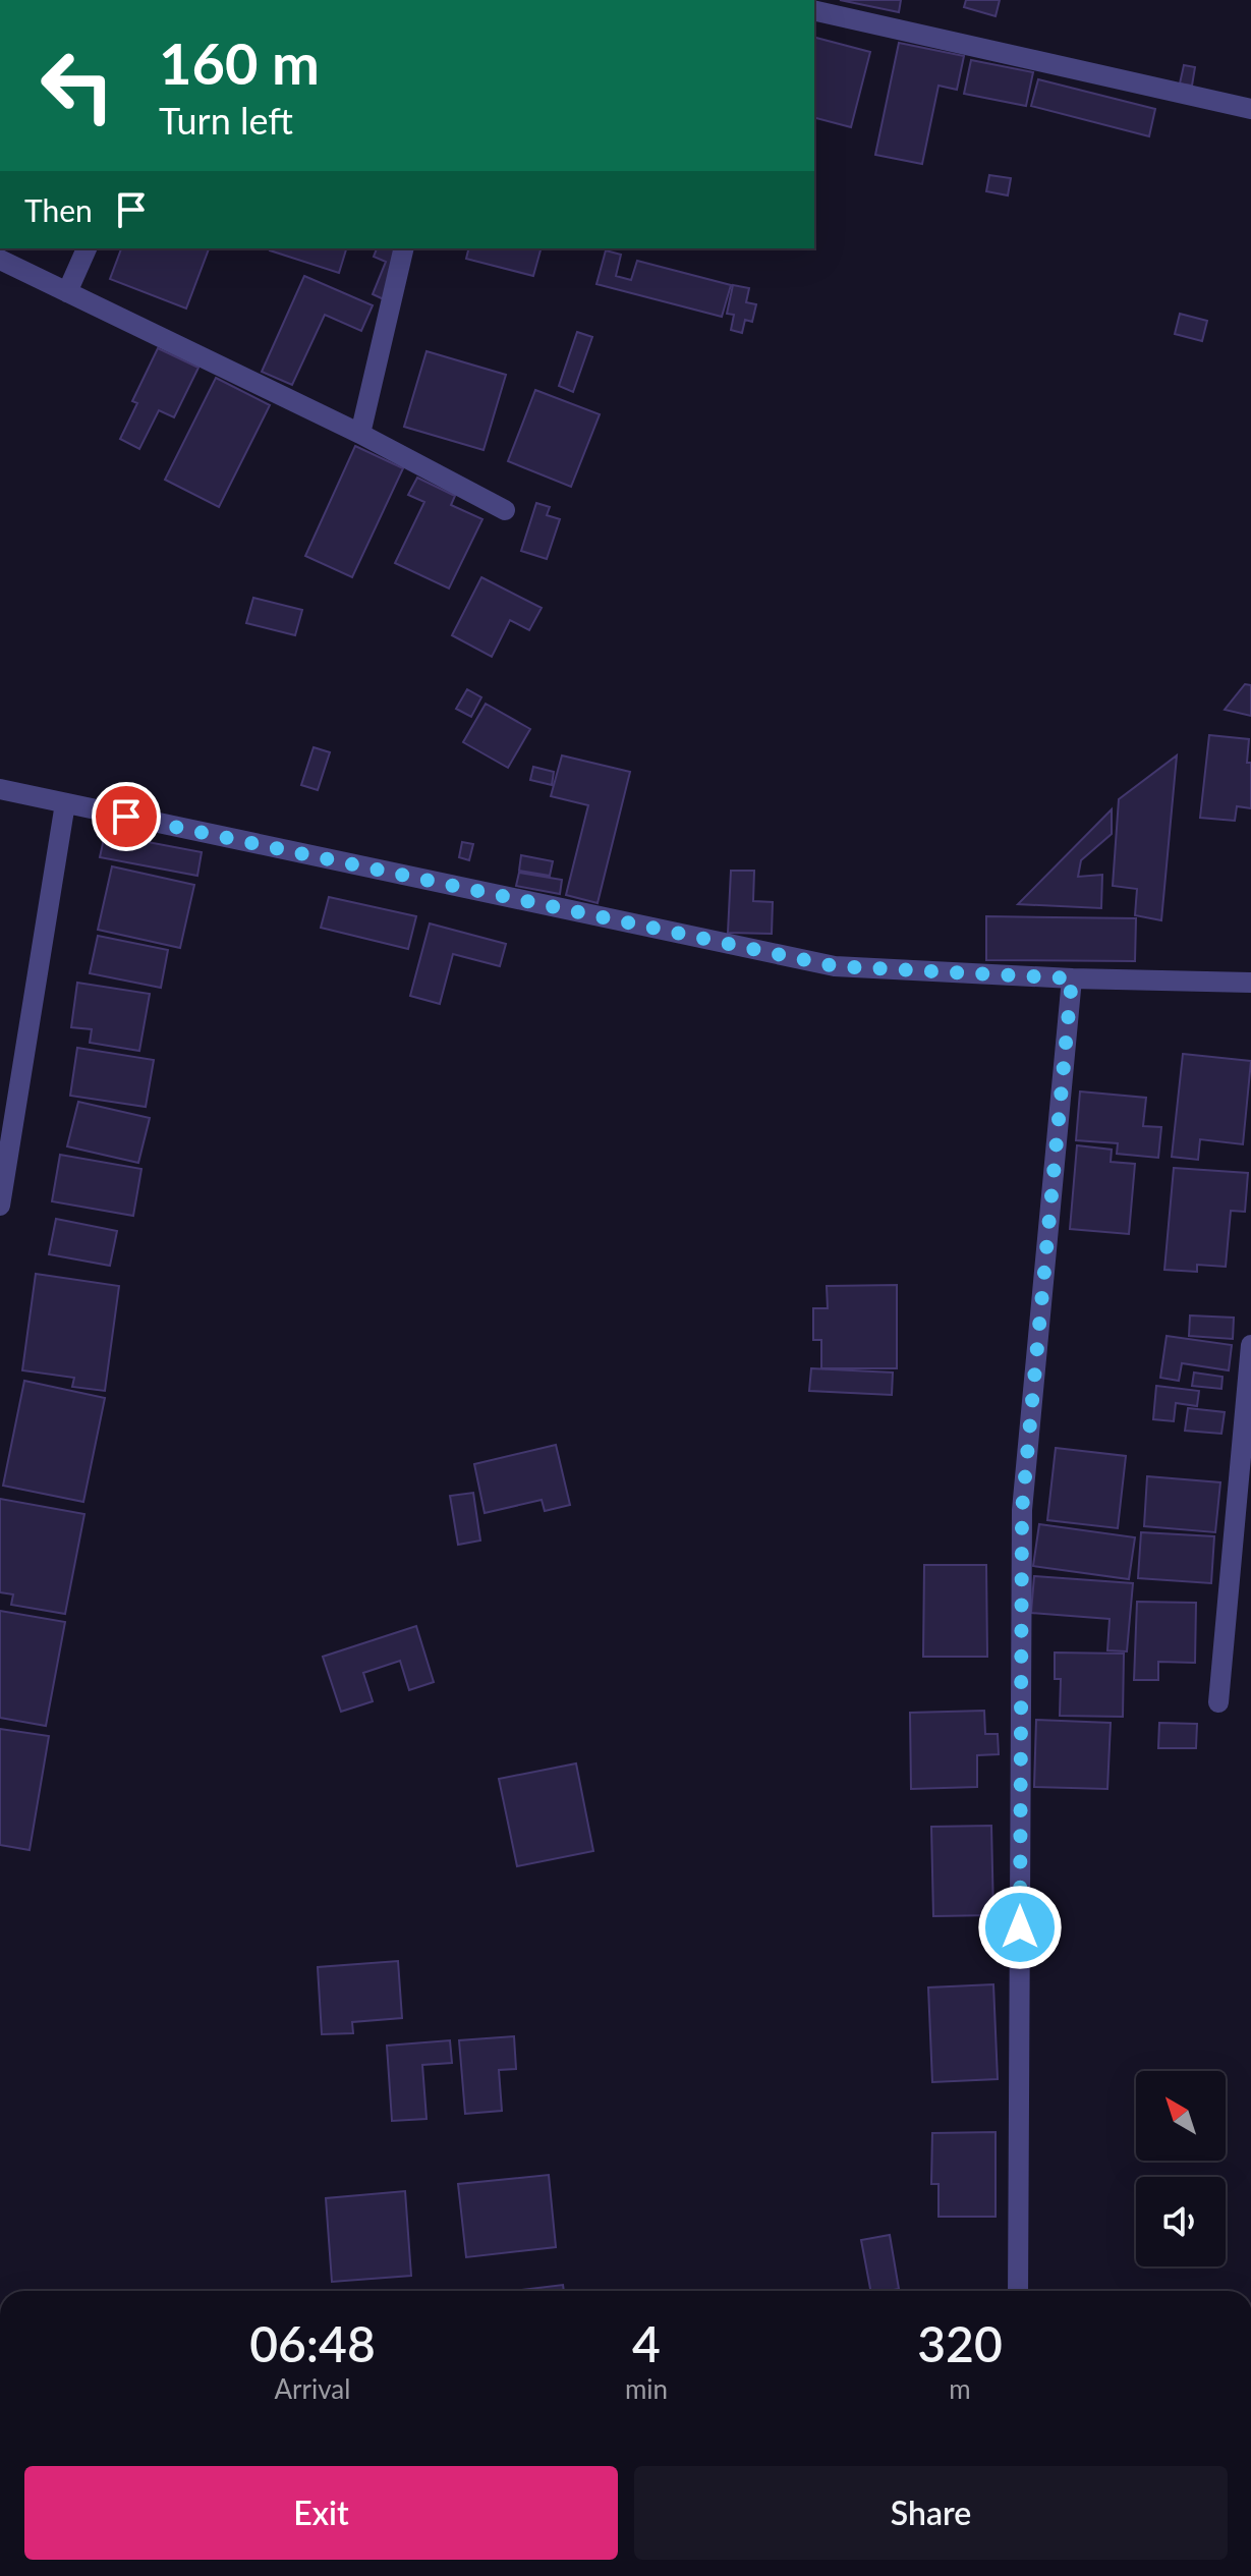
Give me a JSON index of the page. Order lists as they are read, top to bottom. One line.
{"north":"top left","page":{"turn":["160 m","Turn left"],"then":"Then","eta":["06:48","Arrival","4","min","320","m"],"buttons":["Exit","Share"]}}
